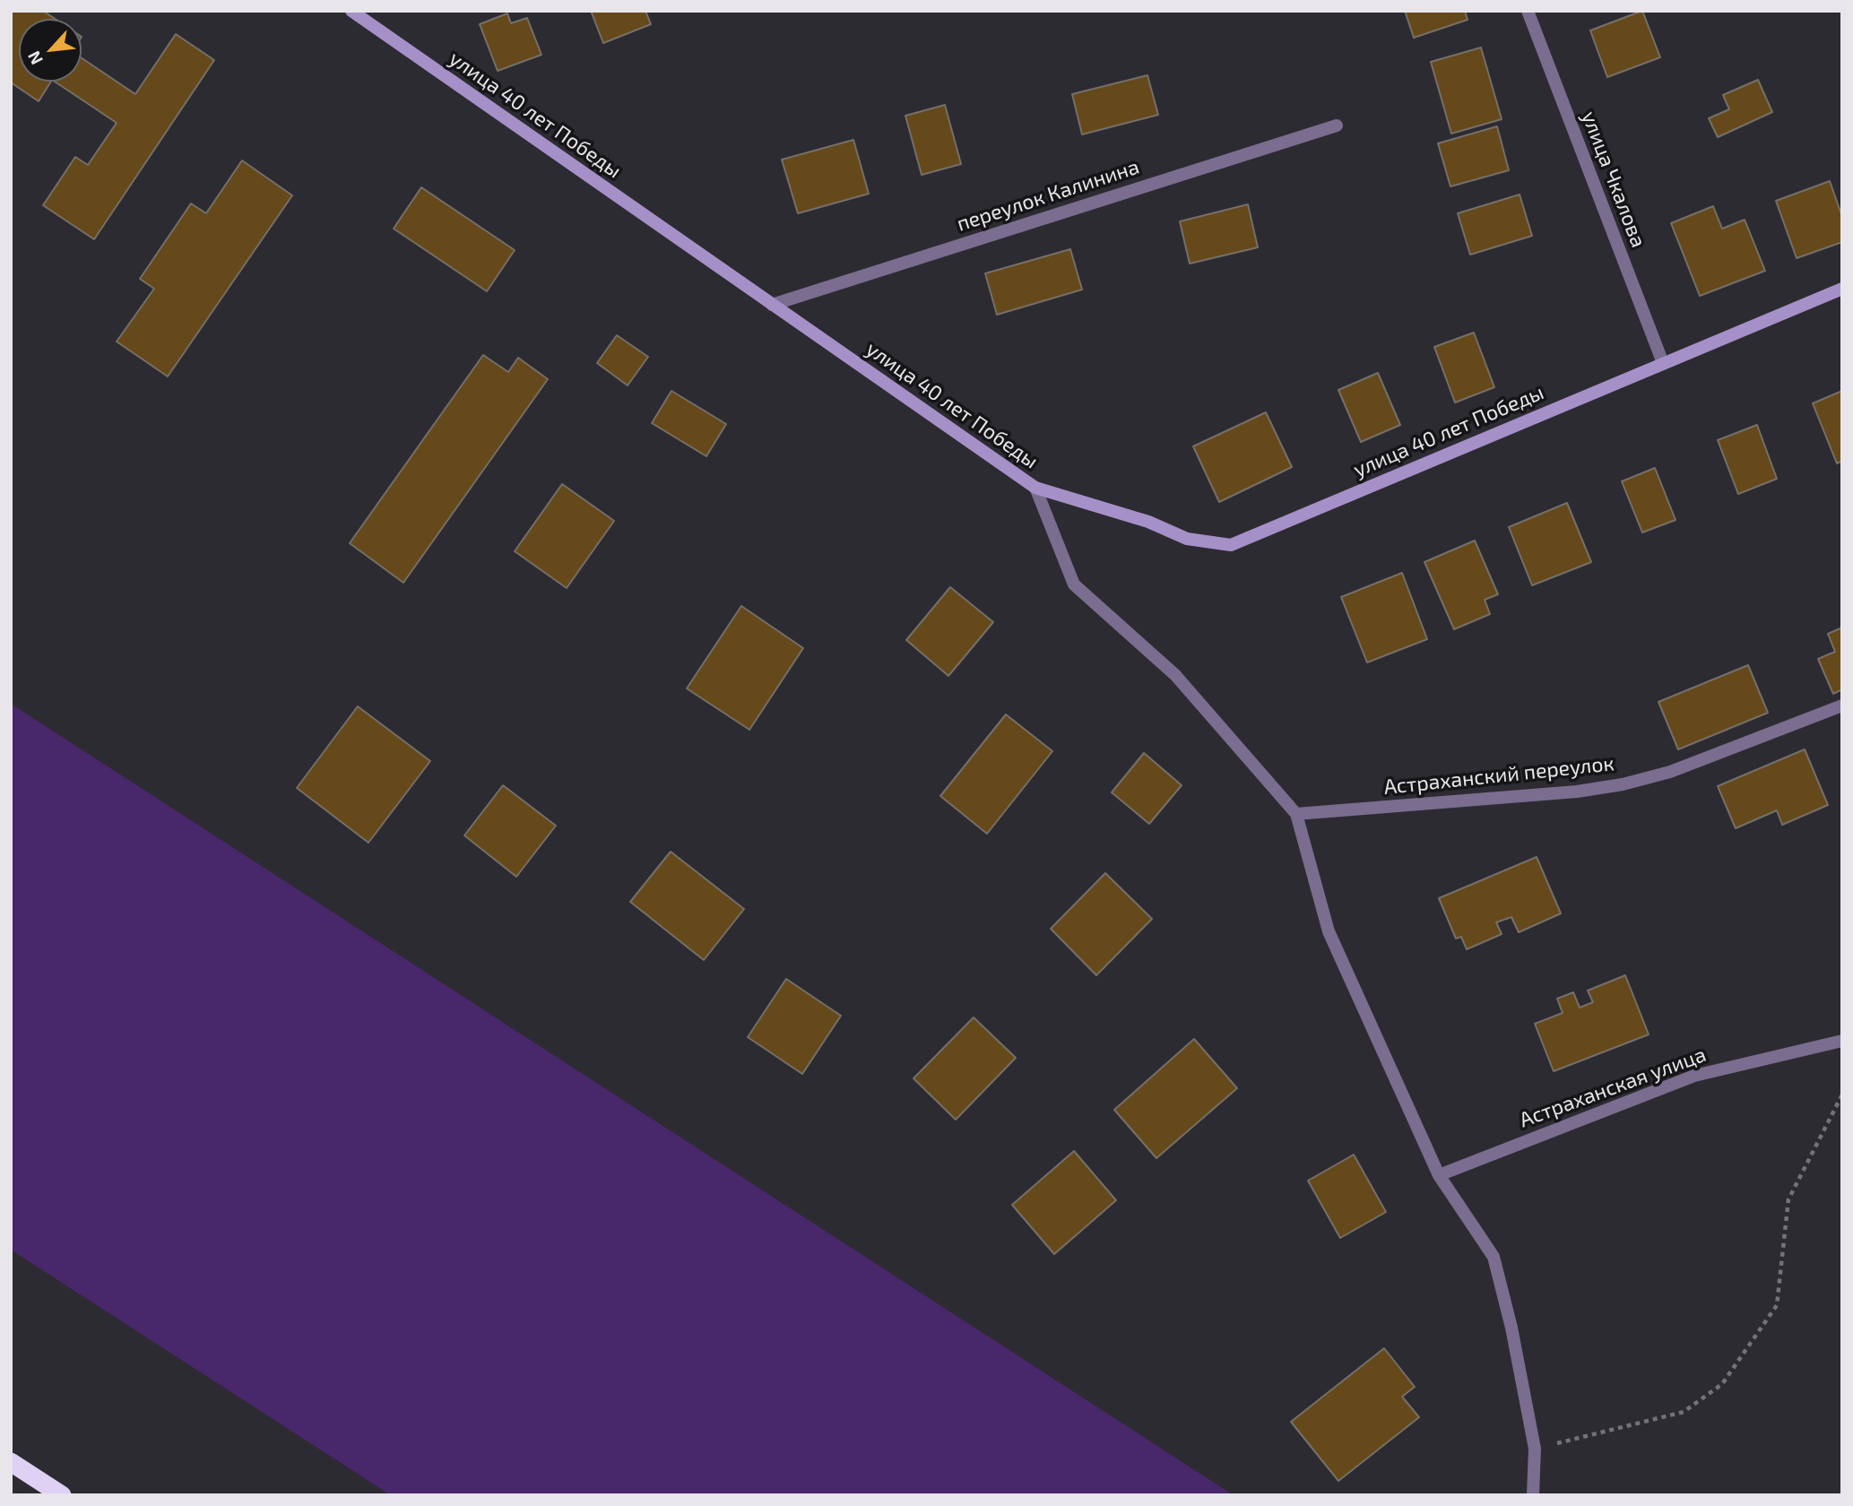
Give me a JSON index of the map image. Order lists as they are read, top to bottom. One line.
{"streets":{"main road":["улица 40 лет Победы"],"street":["улица Чкалова","переулок Калинина","Астраханский переулок","Астраханская улица"]},"crossings":[["улица 40 лет Победы","улица Чкалова"],["улица 40 лет Победы","переулок Калинина"]],"north":"bottom left"}
